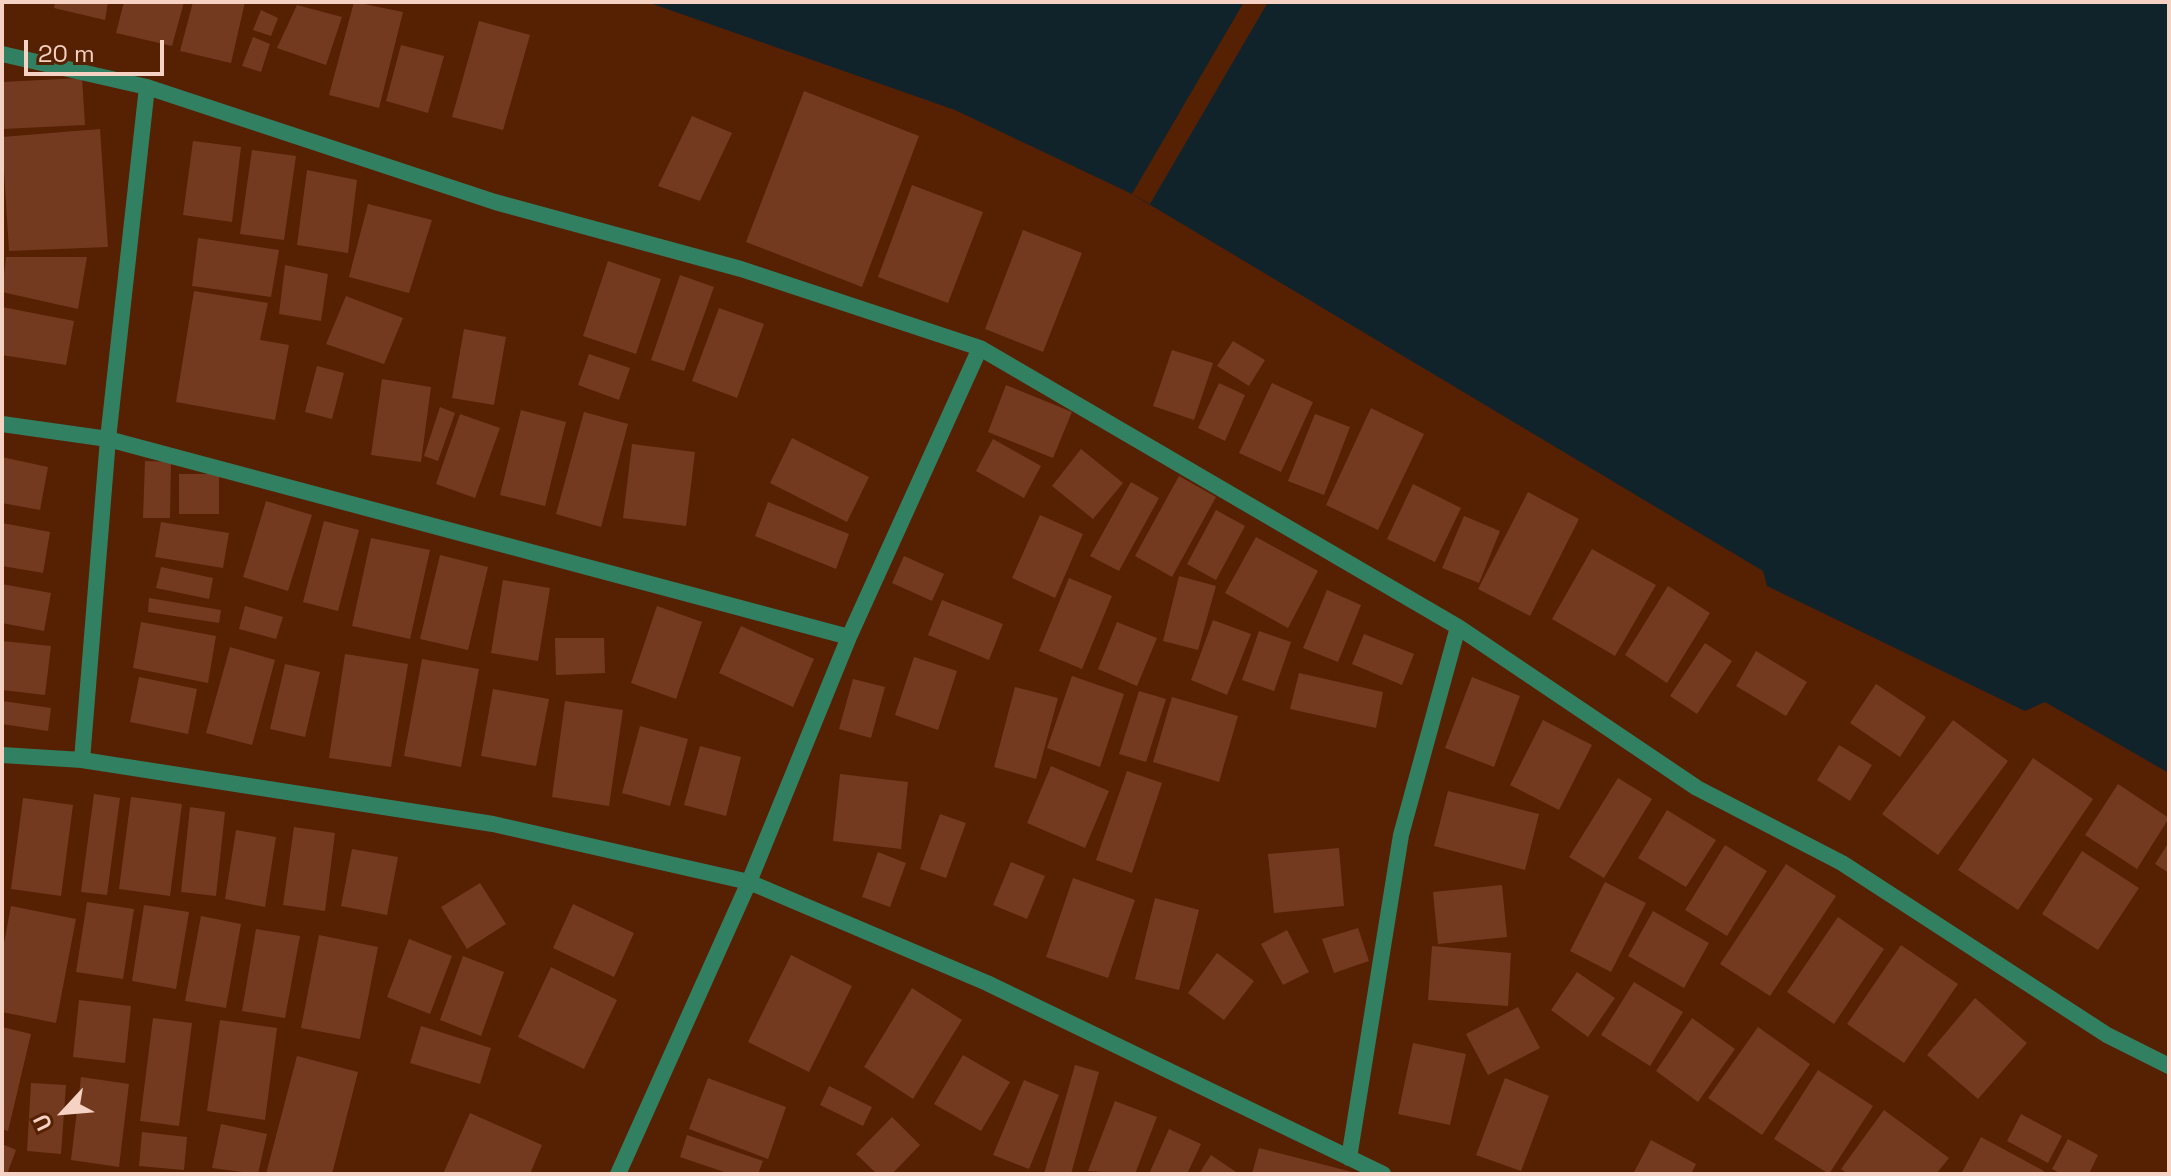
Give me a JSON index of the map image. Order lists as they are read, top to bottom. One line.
{"scale_bar":"20 m","north":"bottom left"}
